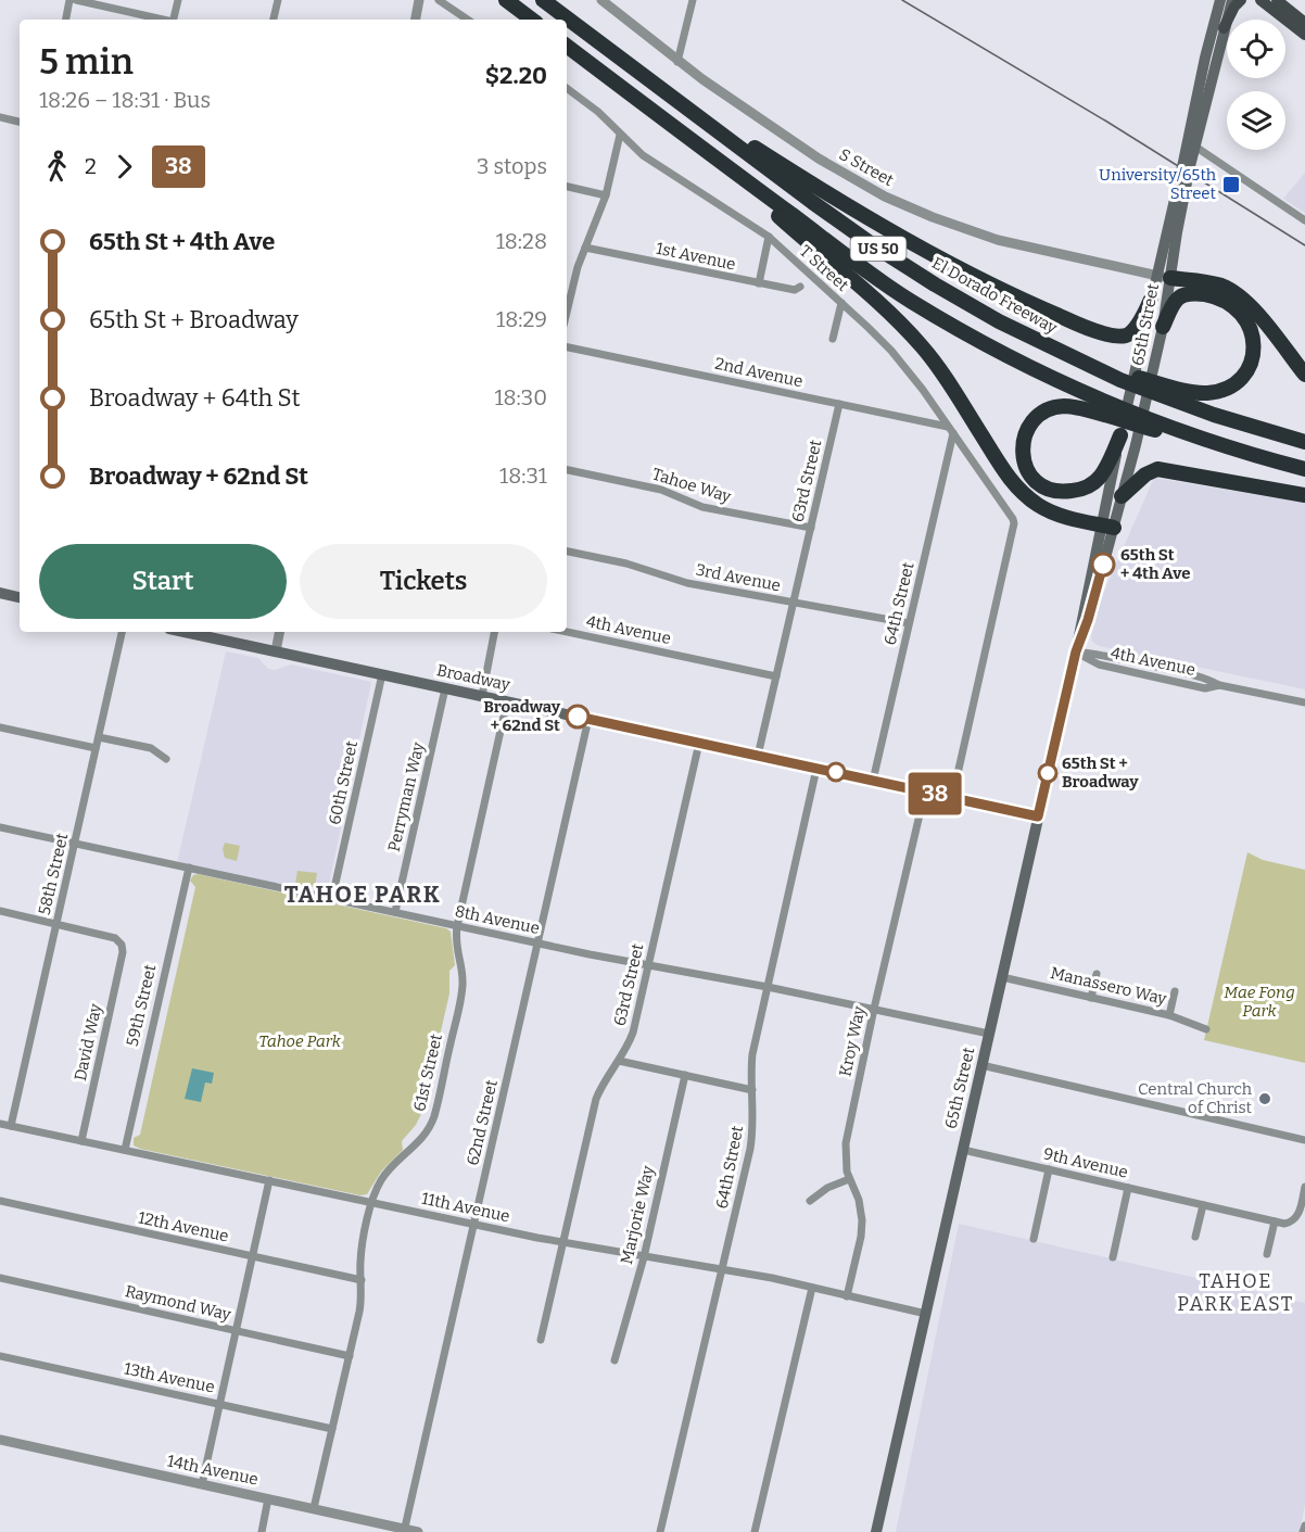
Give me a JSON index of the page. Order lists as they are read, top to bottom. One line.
{"streets":{"highway":["US 50","El Dorado Freeway"],"main road":["65th Street","Broadway"],"street":["S Street","1st Avenue","T Street","2nd Avenue","63rd Street","Tahoe Way","3rd Avenue","64th Street","4th Avenue","60th Street","Perryman Way","58th Street","8th Avenue","Manassero Way","59th Street","Kroy Way","David Way","61st Street","62nd Street","9th Avenue","11th Avenue","Marjorie Way","12th Avenue","Raymond Way","13th Avenue","14th Avenue"]},"crossings":[["S Street","65th Street"],["T Street","2nd Avenue"],["T Street","64th Street"],["T Street","Broadway"],["65th Street","4th Avenue"],["65th Street","Broadway"],["65th Street","8th Avenue"],["65th Street","Manassero Way"],["65th Street","9th Avenue"],["65th Street","11th Avenue"],["2nd Avenue","63rd Street"],["2nd Avenue","64th Street"],["63rd Street","Tahoe Way"],["63rd Street","3rd Avenue"],["63rd Street","4th Avenue"],["63rd Street","Broadway"],["63rd Street","8th Avenue"],["63rd Street","11th Avenue"],["3rd Avenue","64th Street"],["64th Street","Broadway"],["64th Street","8th Avenue"],["64th Street","11th Avenue"],["Broadway","60th Street"],["Broadway","Perryman Way"],["Broadway","Kroy Way"],["Broadway","61st Street"],["Broadway","62nd Street"],["60th Street","8th Avenue"],["Perryman Way","8th Avenue"],["58th Street","8th Avenue"],["58th Street","David Way"],["58th Street","11th Avenue"],["8th Avenue","59th Street"],["8th Avenue","Kroy Way"],["8th Avenue","61st Street"],["8th Avenue","62nd Street"],["59th Street","11th Avenue"],["Kroy Way","11th Avenue"],["David Way","11th Avenue"],["61st Street","11th Avenue"],["61st Street","12th Avenue"],["61st Street","Raymond Way"],["61st Street","13th Avenue"],["61st Street","14th Avenue"],["62nd Street","11th Avenue"],["62nd Street","14th Avenue"],["11th Avenue","Marjorie Way"]],"districts":["TAHOE PARK","TAHOE PARK EAST"],"parks":["Mae Fong Park","Tahoe Park"],"places":{"transit":["University/65th Street"],"other":["65th St + 4th Ave","Broadway + 62nd St","65th St + Broadway","Central Church of Christ"]},"lines":["bus line 38"],"page":{"on_map":"38","heading":["5 min","18:26 – 18:31 · Bus","$2.20"],"legs":["2","38","3 stops"],"list":[{"name":"65th St + 4th Ave","value":"18:28"},{"name":"65th St + Broadway","value":"18:29"},{"name":"Broadway + 64th St","value":"18:30"},{"name":"Broadway + 62nd St","value":"18:31"}],"buttons":["Start","Tickets"]}}
